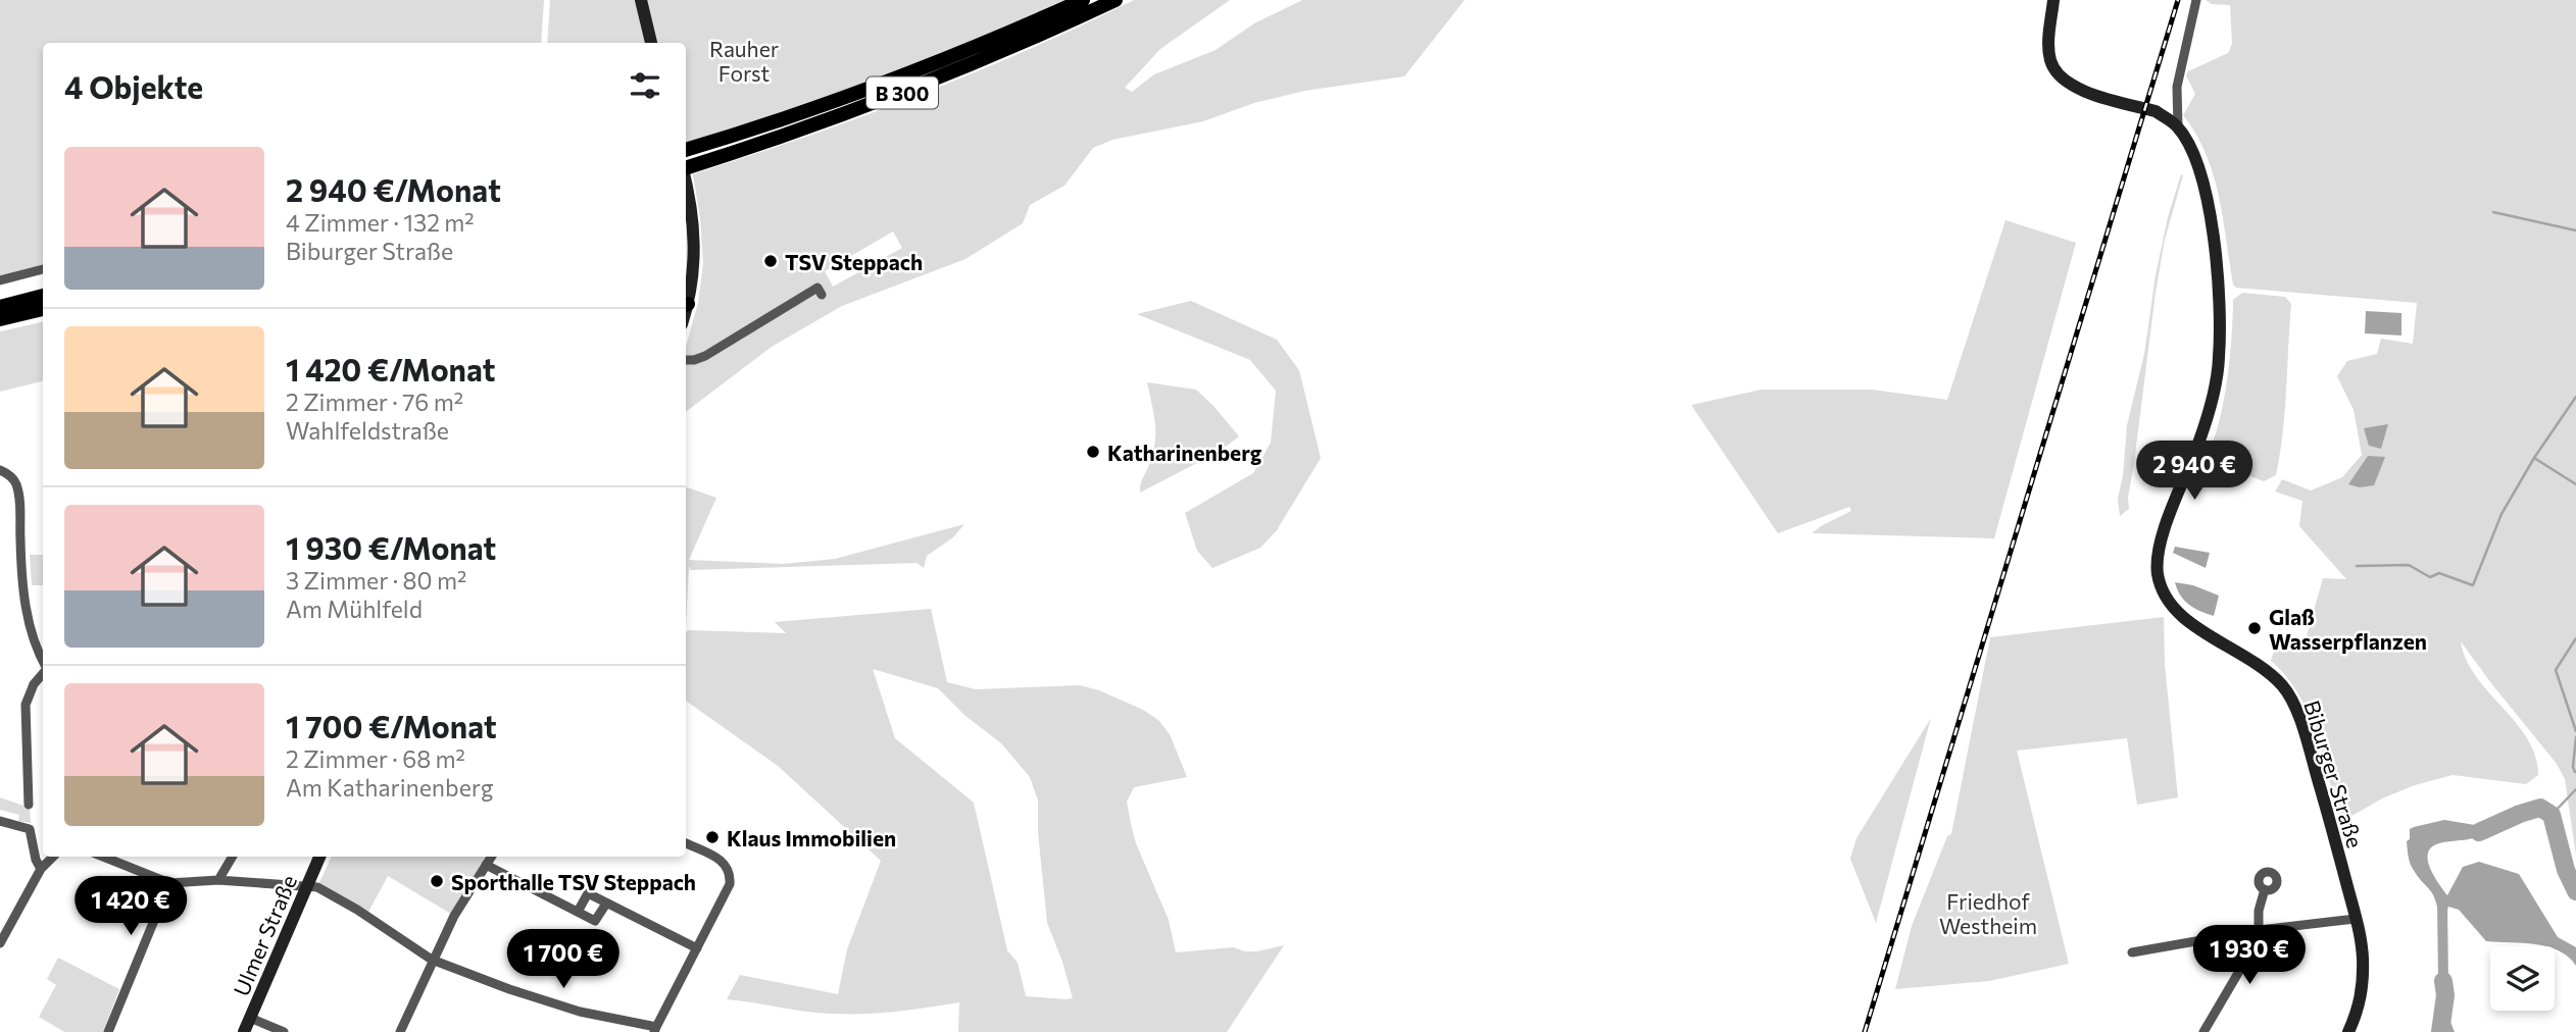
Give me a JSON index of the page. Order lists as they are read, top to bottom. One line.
{"streets":{"main road":["B 300"],"street":["Biburger Straße","Ulmer Straße"]},"parks":["Rauher Forst","Friedhof Westheim"],"places":["TSV Steppach","Katharinenberg","Glaß Wasserpflanzen","Klaus Immobilien","Sporthalle TSV Steppach"],"page":{"heading":"4 Objekte","list":[{"name":"2 940 €/Monat","note":"4 Zimmer · 132 m² · Biburger Straße"},{"name":"1 420 €/Monat","note":"2 Zimmer · 76 m² · Wahlfeldstraße"},{"name":"1 930 €/Monat","note":"3 Zimmer · 80 m² · Am Mühlfeld"},{"name":"1 700 €/Monat","note":"2 Zimmer · 68 m² · Am Katharinenberg"}],"price":["2 940 €","1 420 €","1 930 €","1 700 €"]}}
